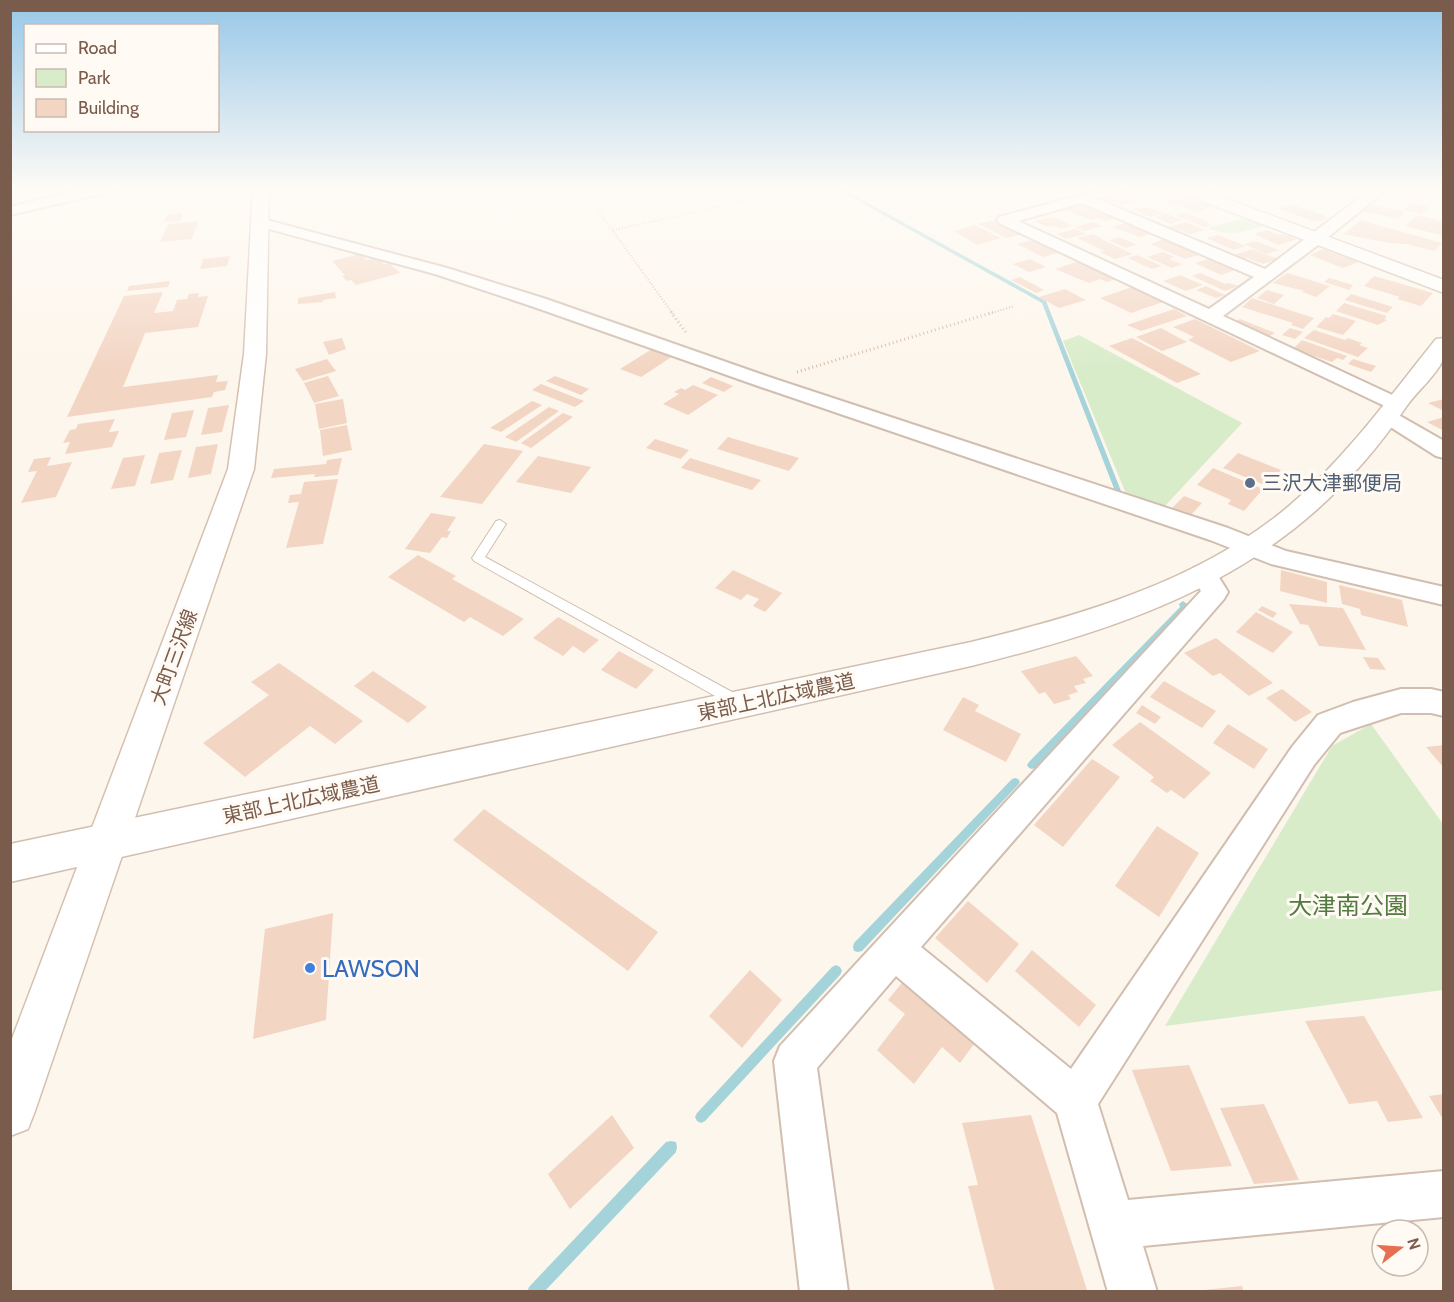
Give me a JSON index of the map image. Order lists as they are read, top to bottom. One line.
{"streets":{"street":["大町三沢線","東部上北広域農道"]},"crossings":[["大町三沢線","東部上北広域農道"]],"parks":["大津南公園"],"places":["三沢大津郵便局","LAWSON"],"legend":["Road","Park","Building"],"north":"right"}
